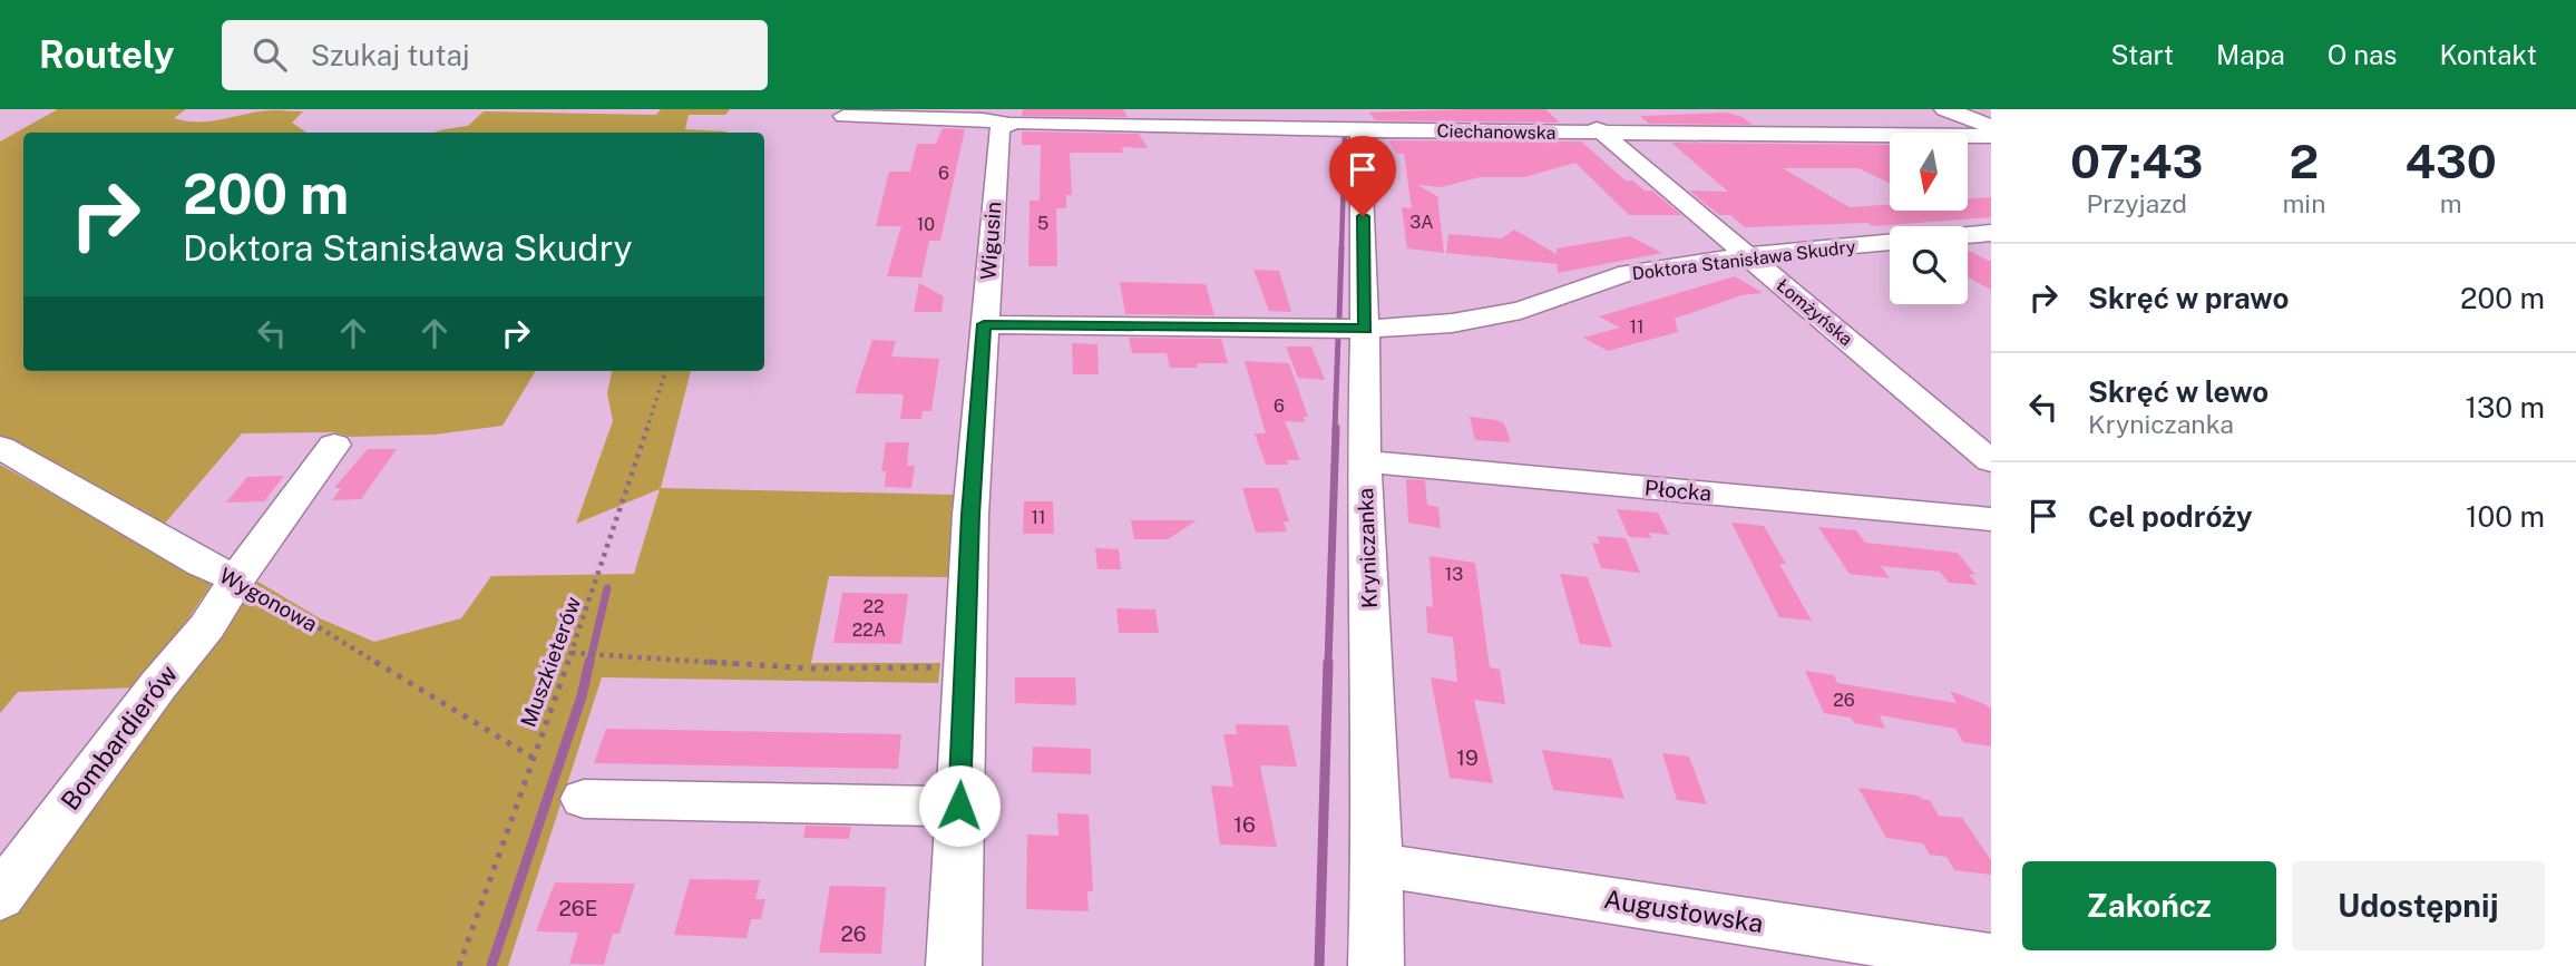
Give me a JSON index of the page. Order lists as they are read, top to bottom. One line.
{"streets":{"street":["Ciechanowska","Wigusin","Doktora Stanisława Skudry","Łomżyńska","Płocka","Kryniczanka","Wygonowa","Bombardierów","Augustowska"],"path":["Muszkieterów"]},"crossings":[["Ciechanowska","Wigusin"],["Ciechanowska","Łomżyńska"],["Ciechanowska","Kryniczanka"],["Wigusin","Doktora Stanisława Skudry"],["Doktora Stanisława Skudry","Łomżyńska"],["Doktora Stanisława Skudry","Kryniczanka"],["Płocka","Kryniczanka"],["Kryniczanka","Augustowska"],["Wygonowa","Muszkieterów"],["Wygonowa","Bombardierów"]],"house_numbers":["6","3A","5","10","11","6","11","13","22","22A","26","19","16","26E","26"],"north":"bottom","page":{"header":"Routely","search":"Szukaj tutaj","nav":["Start","Mapa","O nas","Kontakt"],"eta":["07:43","Przyjazd","2","min","430","m"],"turn":["200 m","Doktora Stanisława Skudry"],"list":[{"name":"Skręć w prawo","value":"200 m"},{"name":"Skręć w lewo","note":"Kryniczanka","value":"130 m"},{"name":"Cel podróży","value":"100 m"}],"buttons":["Zakończ","Udostępnij"]}}
